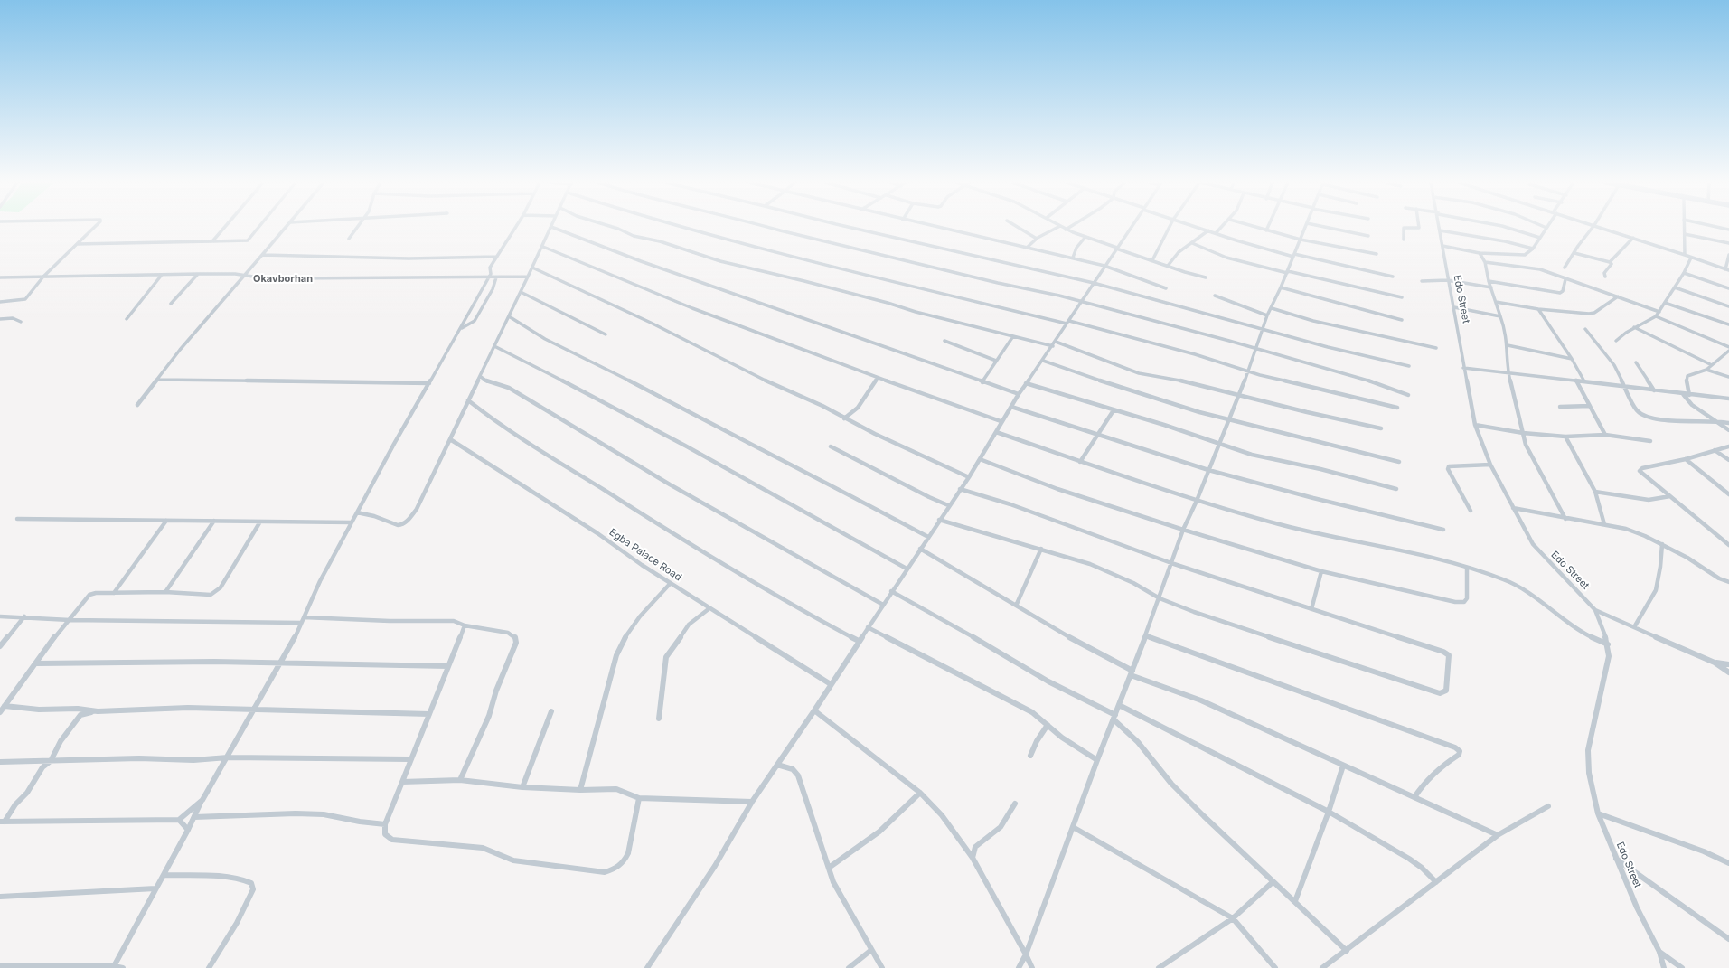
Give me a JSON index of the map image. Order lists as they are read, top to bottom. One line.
{"streets":{"street":["Edo Street","Egba Palace Road"]},"districts":["Okavborhan"]}
